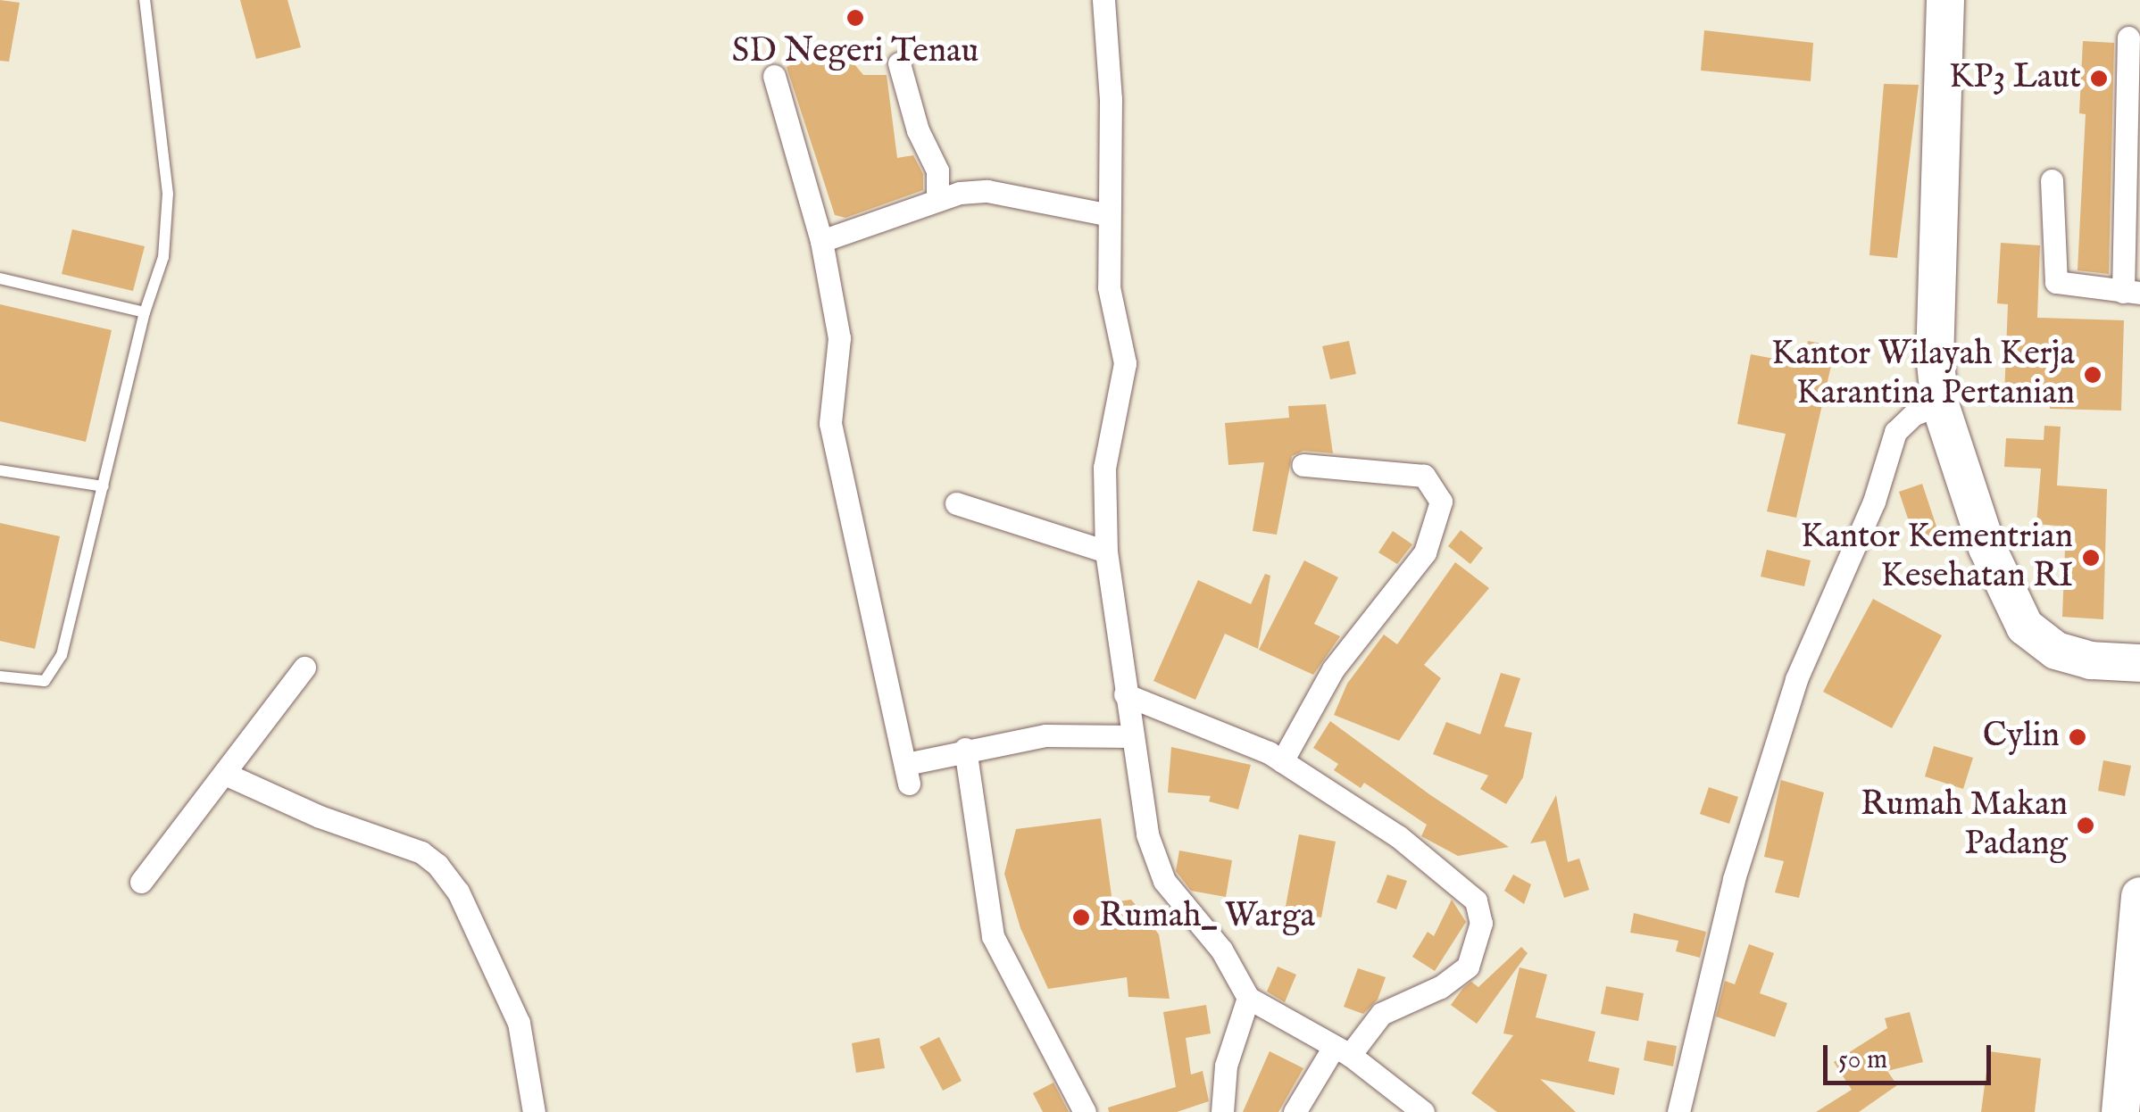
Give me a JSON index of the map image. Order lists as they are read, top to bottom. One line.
{"places":["SD Negeri Tenau","KP3 Laut","Kantor Wilayah Kerja Karantina Pertanian","Kantor Kementrian Kesehatan RI","Cylin","Rumah Makan Padang","Rumah_ Warga"],"scale_bar":"50 m"}
